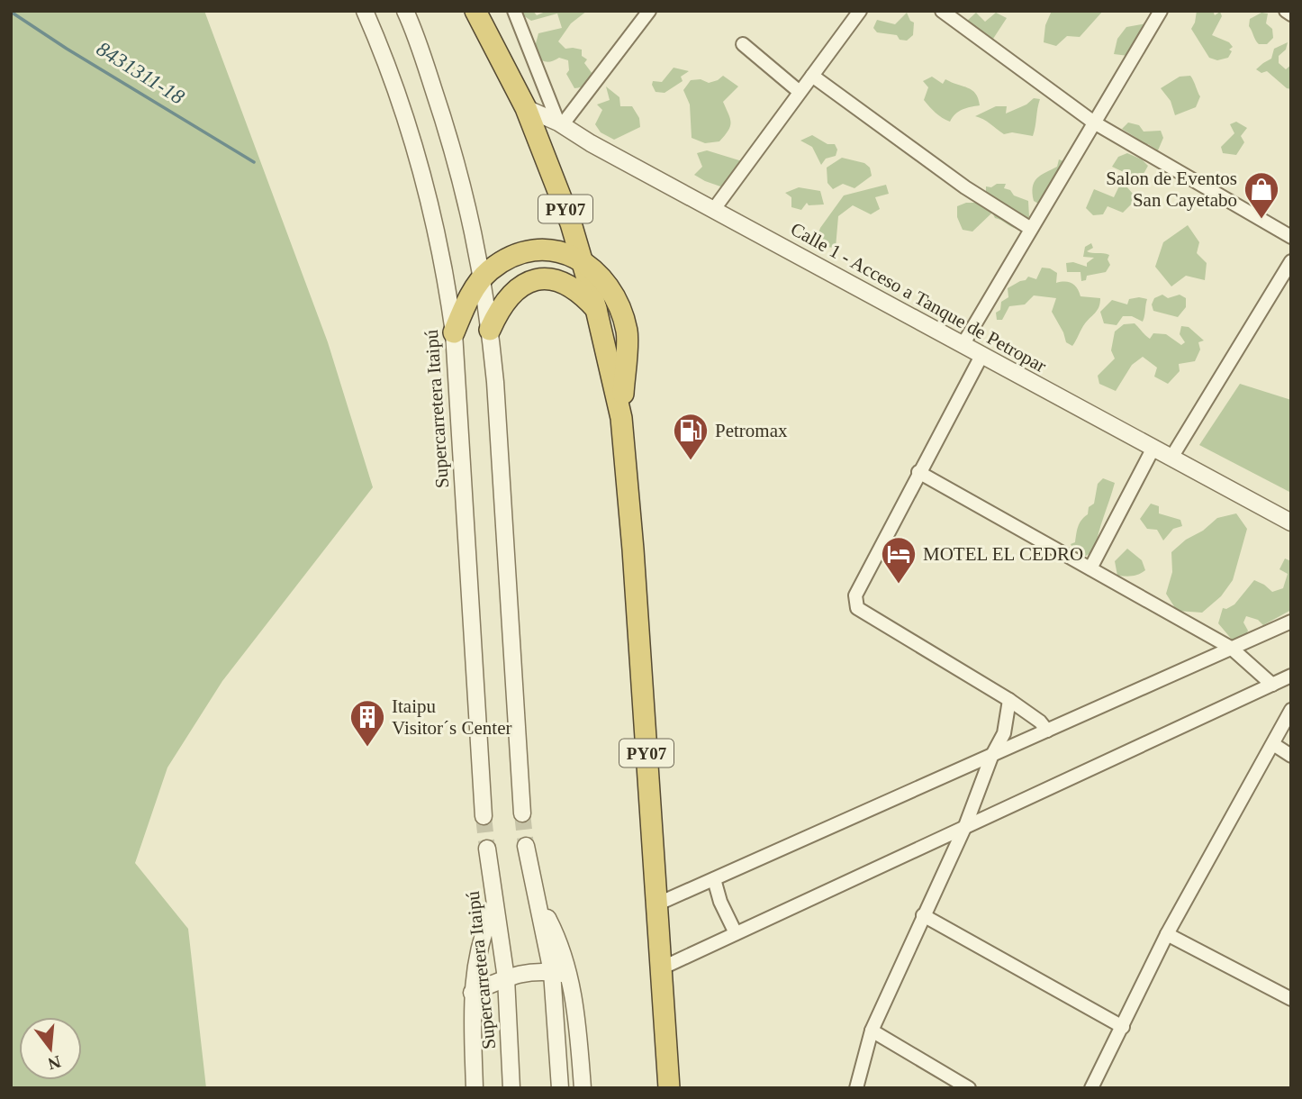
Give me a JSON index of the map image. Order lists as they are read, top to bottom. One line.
{"streets":{"highway":["PY07"],"street":["Calle 1 - Acceso a Tanque de Petropar","Supercarretera Itaipú"]},"crossings":[["PY07","Calle 1 - Acceso a Tanque de Petropar"]],"water":["8431311-18"],"places":{"shop":["Salon de Eventos San Cayetabo"],"fuel station":["Petromax"],"hotel":["MOTEL EL CEDRO"],"building":["Itaipu Visitor´s Center"]},"north":"bottom"}
